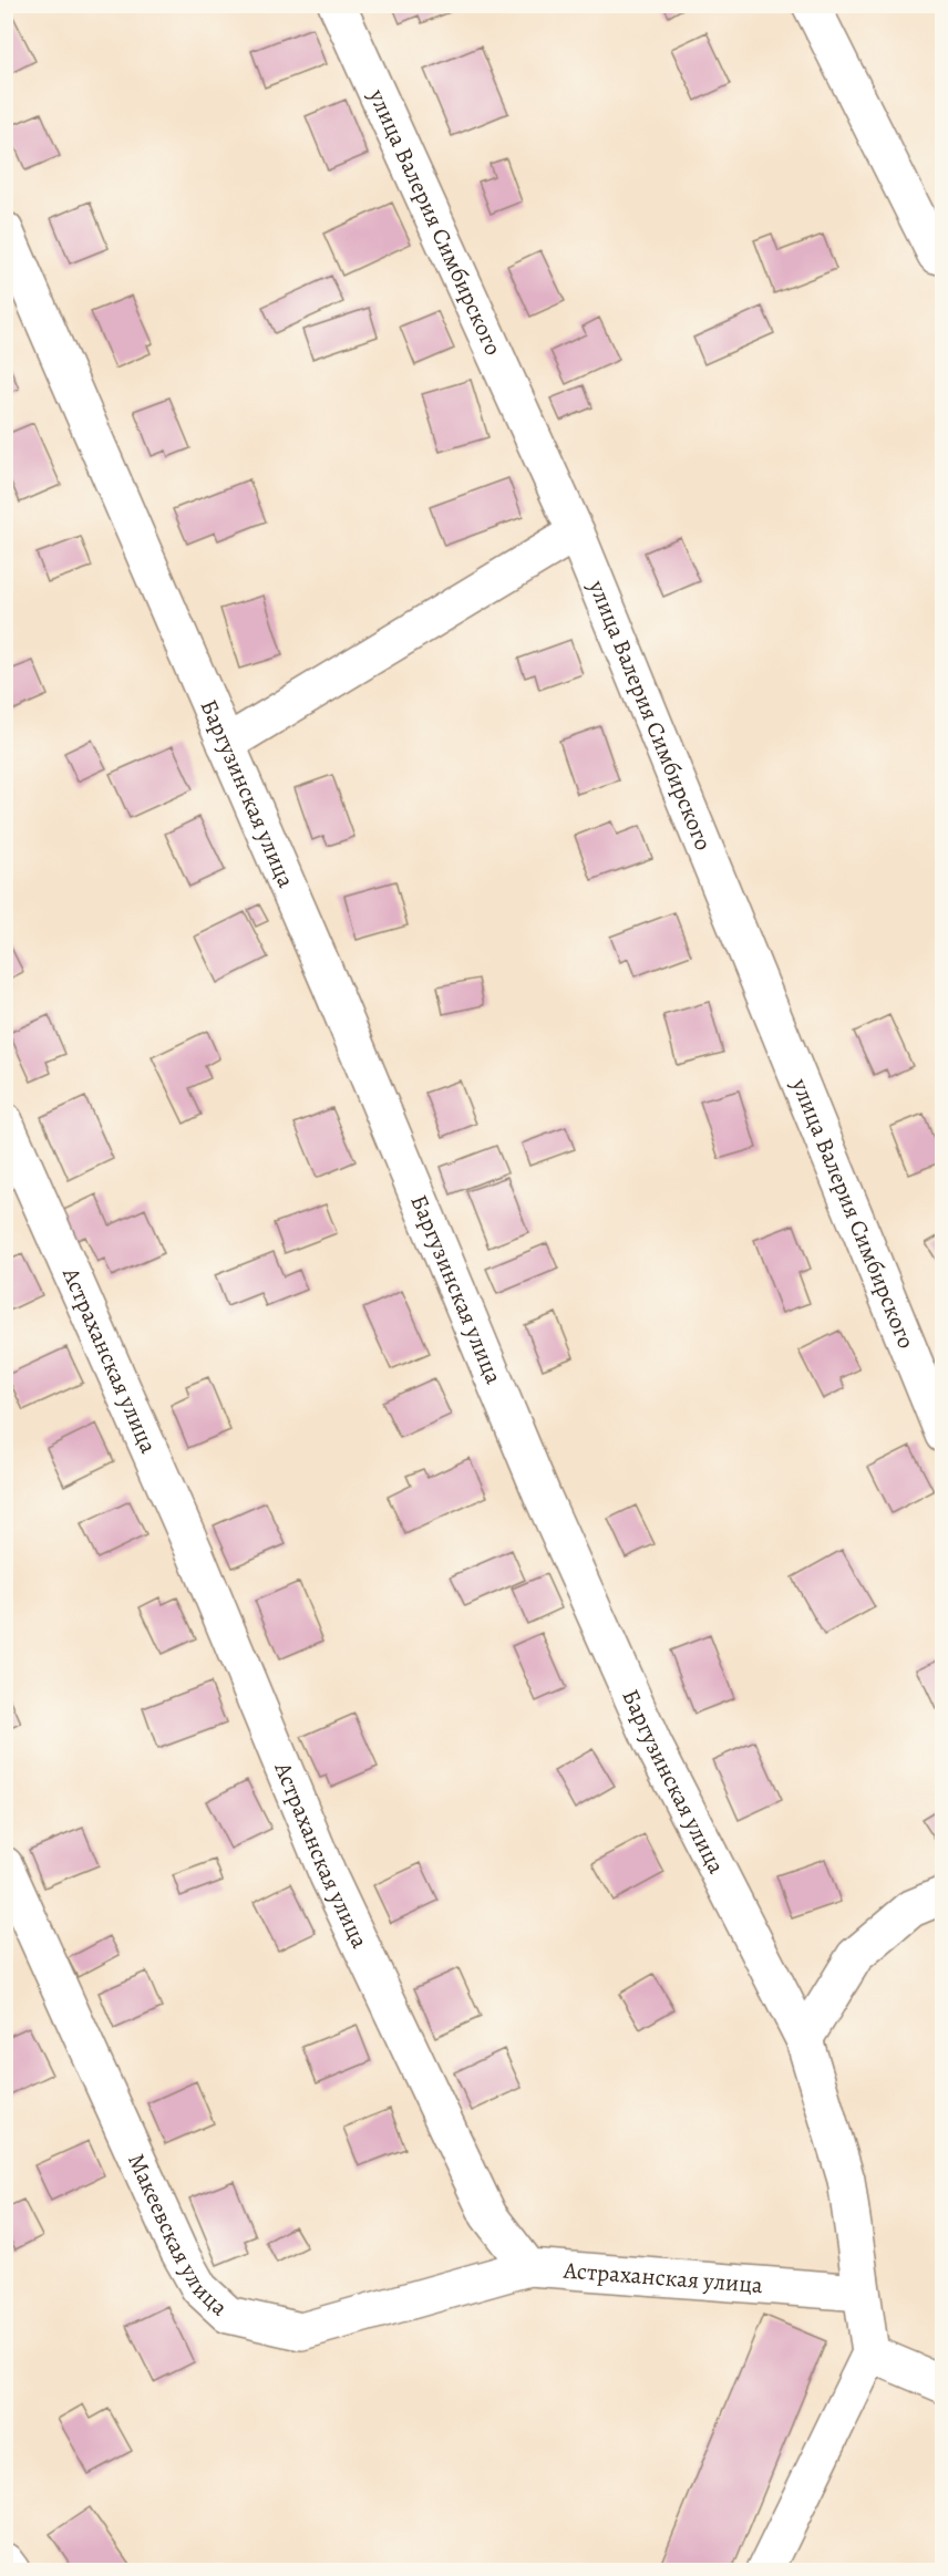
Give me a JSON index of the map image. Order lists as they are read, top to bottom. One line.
{"streets":{"street":["улица Валерия Симбирского","Баргузинская улица","Астраханская улица","Макеевская улица"]},"crossings":[["Баргузинская улица","Астраханская улица"],["Астраханская улица","Макеевская улица"]]}
